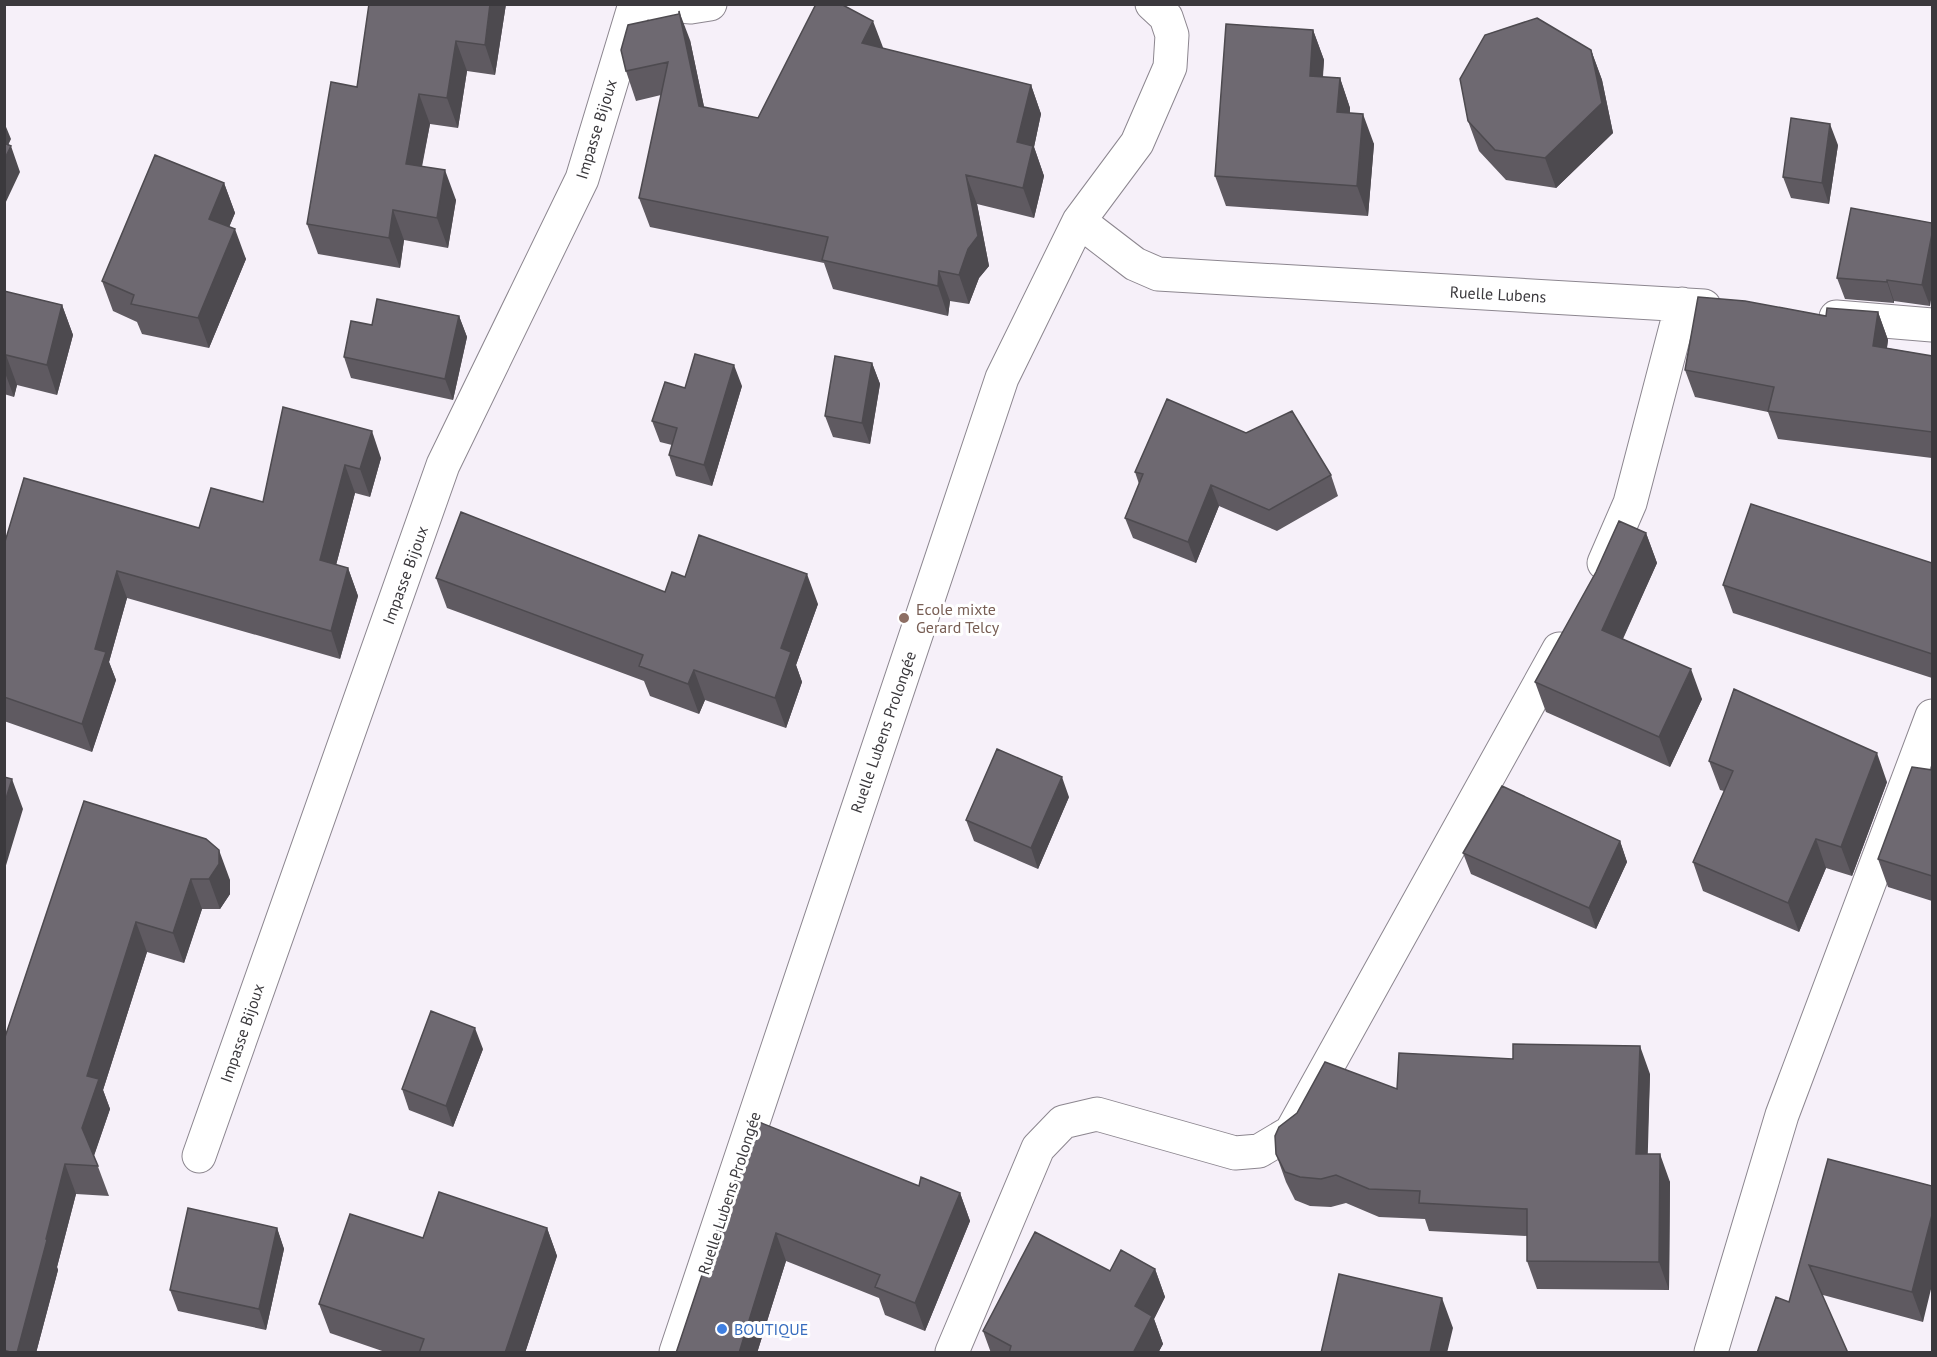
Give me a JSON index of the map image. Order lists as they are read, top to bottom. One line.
{"streets":{"street":["Impasse Bijoux","Ruelle Lubens","Ruelle Lubens Prolongée"]},"crossings":[["Ruelle Lubens","Ruelle Lubens Prolongée"]],"places":["Ecole mixte Gerard Telcy","BOUTIQUE"]}
